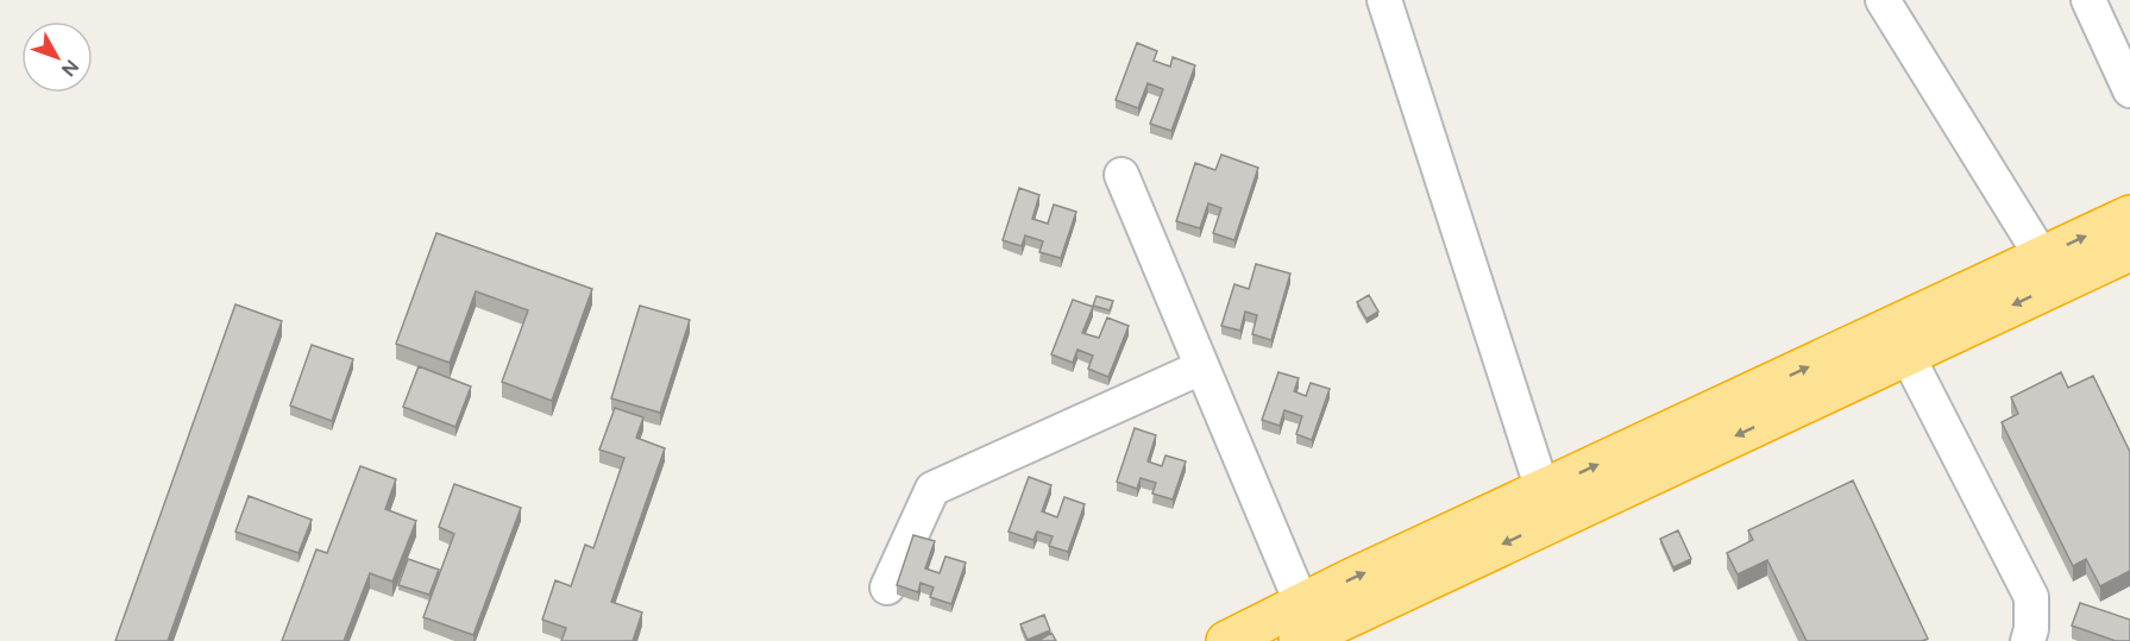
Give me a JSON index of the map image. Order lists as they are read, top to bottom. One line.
{"north":"bottom right"}
